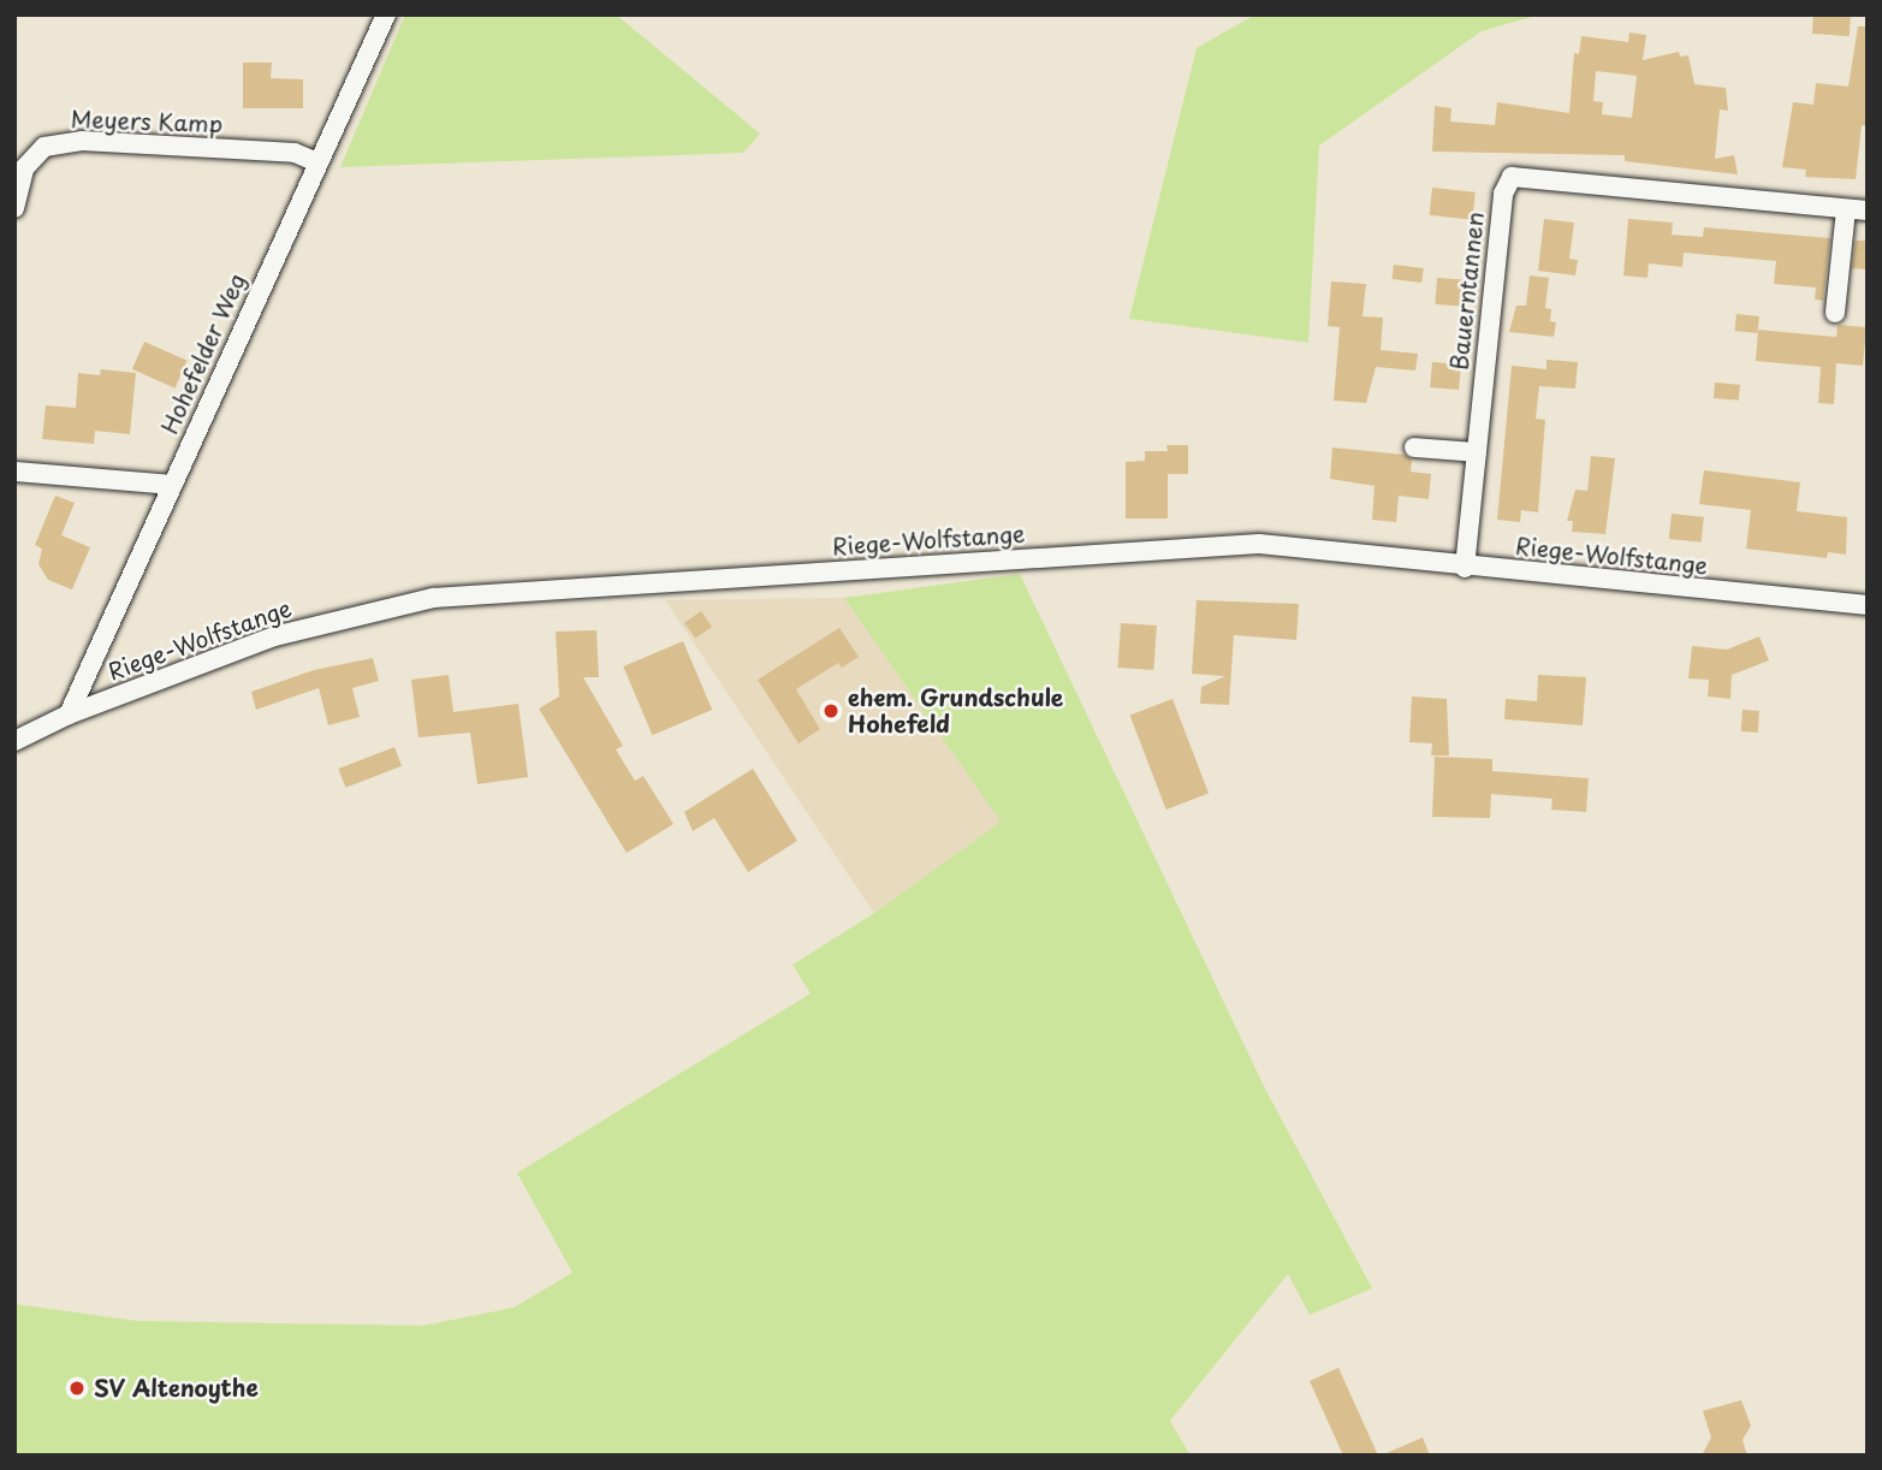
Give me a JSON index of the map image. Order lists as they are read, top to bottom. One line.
{"streets":{"street":["Meyers Kamp","Bauerntannen","Hohefelder Weg","Riege-Wolfstange"]},"crossings":[["Meyers Kamp","Hohefelder Weg"],["Bauerntannen","Riege-Wolfstange"],["Hohefelder Weg","Riege-Wolfstange"]],"places":["ehem. Grundschule Hohefeld","SV Altenoythe"]}
